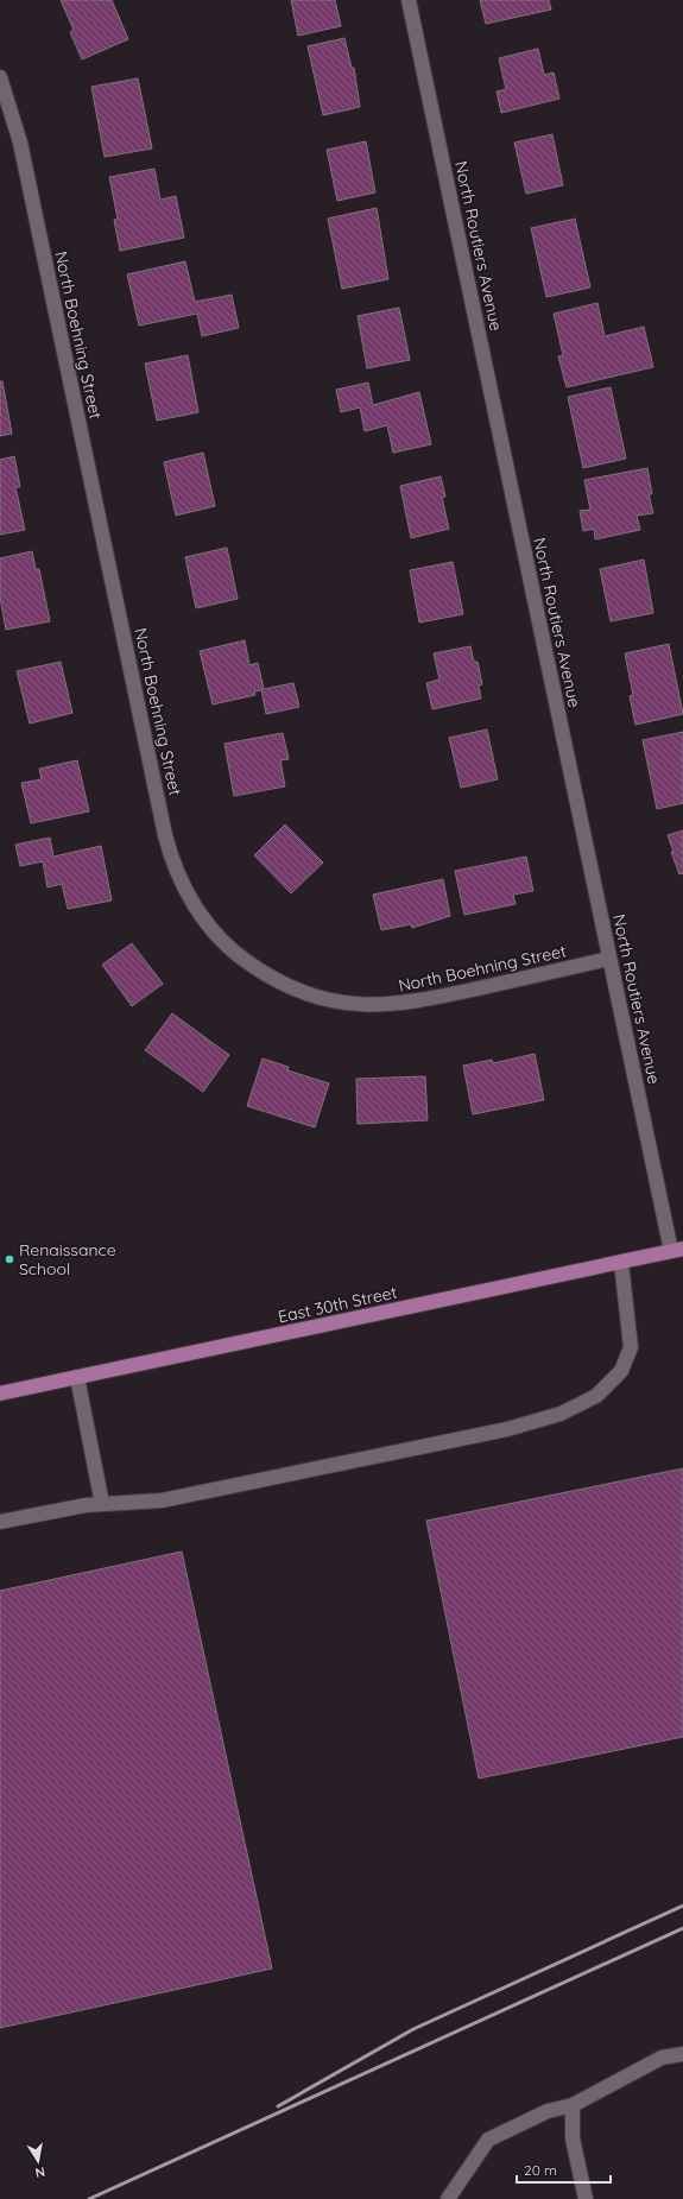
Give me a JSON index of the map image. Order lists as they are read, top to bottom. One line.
{"streets":{"main road":["East 30th Street"],"street":["North Routiers Avenue","North Boehning Street"]},"crossings":[["North Routiers Avenue","North Boehning Street"],["North Routiers Avenue","East 30th Street"]],"places":["Renaissance School"],"scale_bar":"20 m","north":"bottom"}
